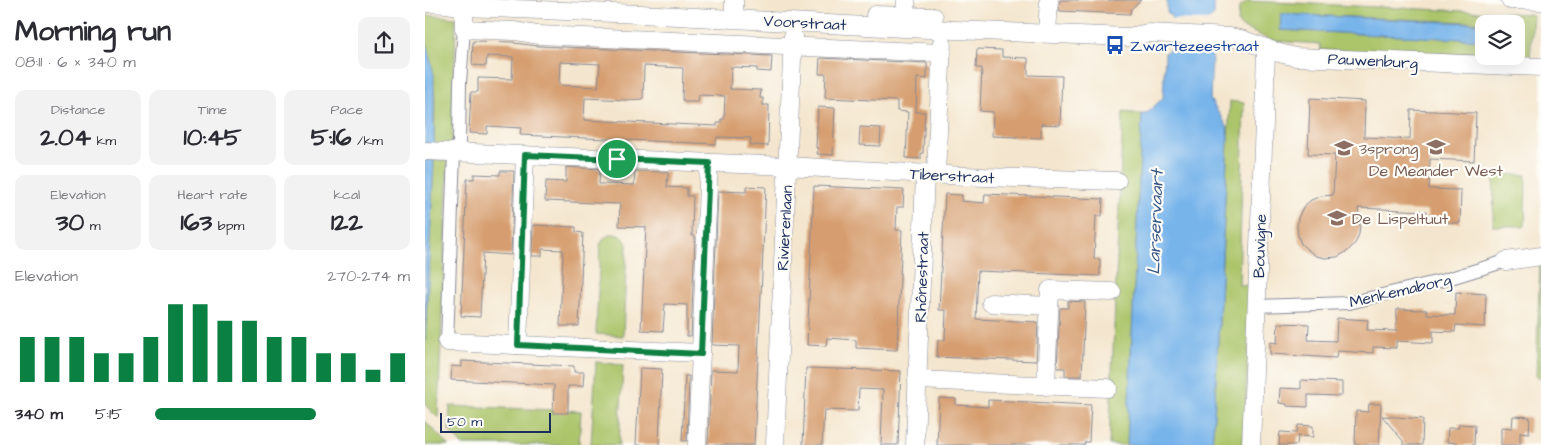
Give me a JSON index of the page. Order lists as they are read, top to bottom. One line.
{"streets":{"street":["Voorstraat","Pauwenburg","Tiberstraat","Rivierenlaan","Bouvigne","Rhônestraat","Menkemaborg"]},"crossings":[["Voorstraat","Pauwenburg"],["Voorstraat","Rivierenlaan"],["Voorstraat","Rhônestraat"],["Pauwenburg","Bouvigne"],["Tiberstraat","Rivierenlaan"],["Tiberstraat","Rhônestraat"],["Bouvigne","Menkemaborg"]],"water":["Larservaart"],"places":{"bus stop":["Zwartezeestraat"],"school or university":["De Meander West","3sprong","De Lispeltuut"]},"scale_bar":"50 m","page":{"heading":["Morning run","08:11 · 6 × 340 m"],"stats":[["Distance","2.04 km"],["Time","10:45"],["Pace","5:16 /km"],["Elevation","30 m"],["Heart rate","163 bpm"],["kcal","122"]],"chart":["Elevation","270–274 m"],"list":[{"name":"340 m","note":"5:15"}],"scale":"50 m"}}
